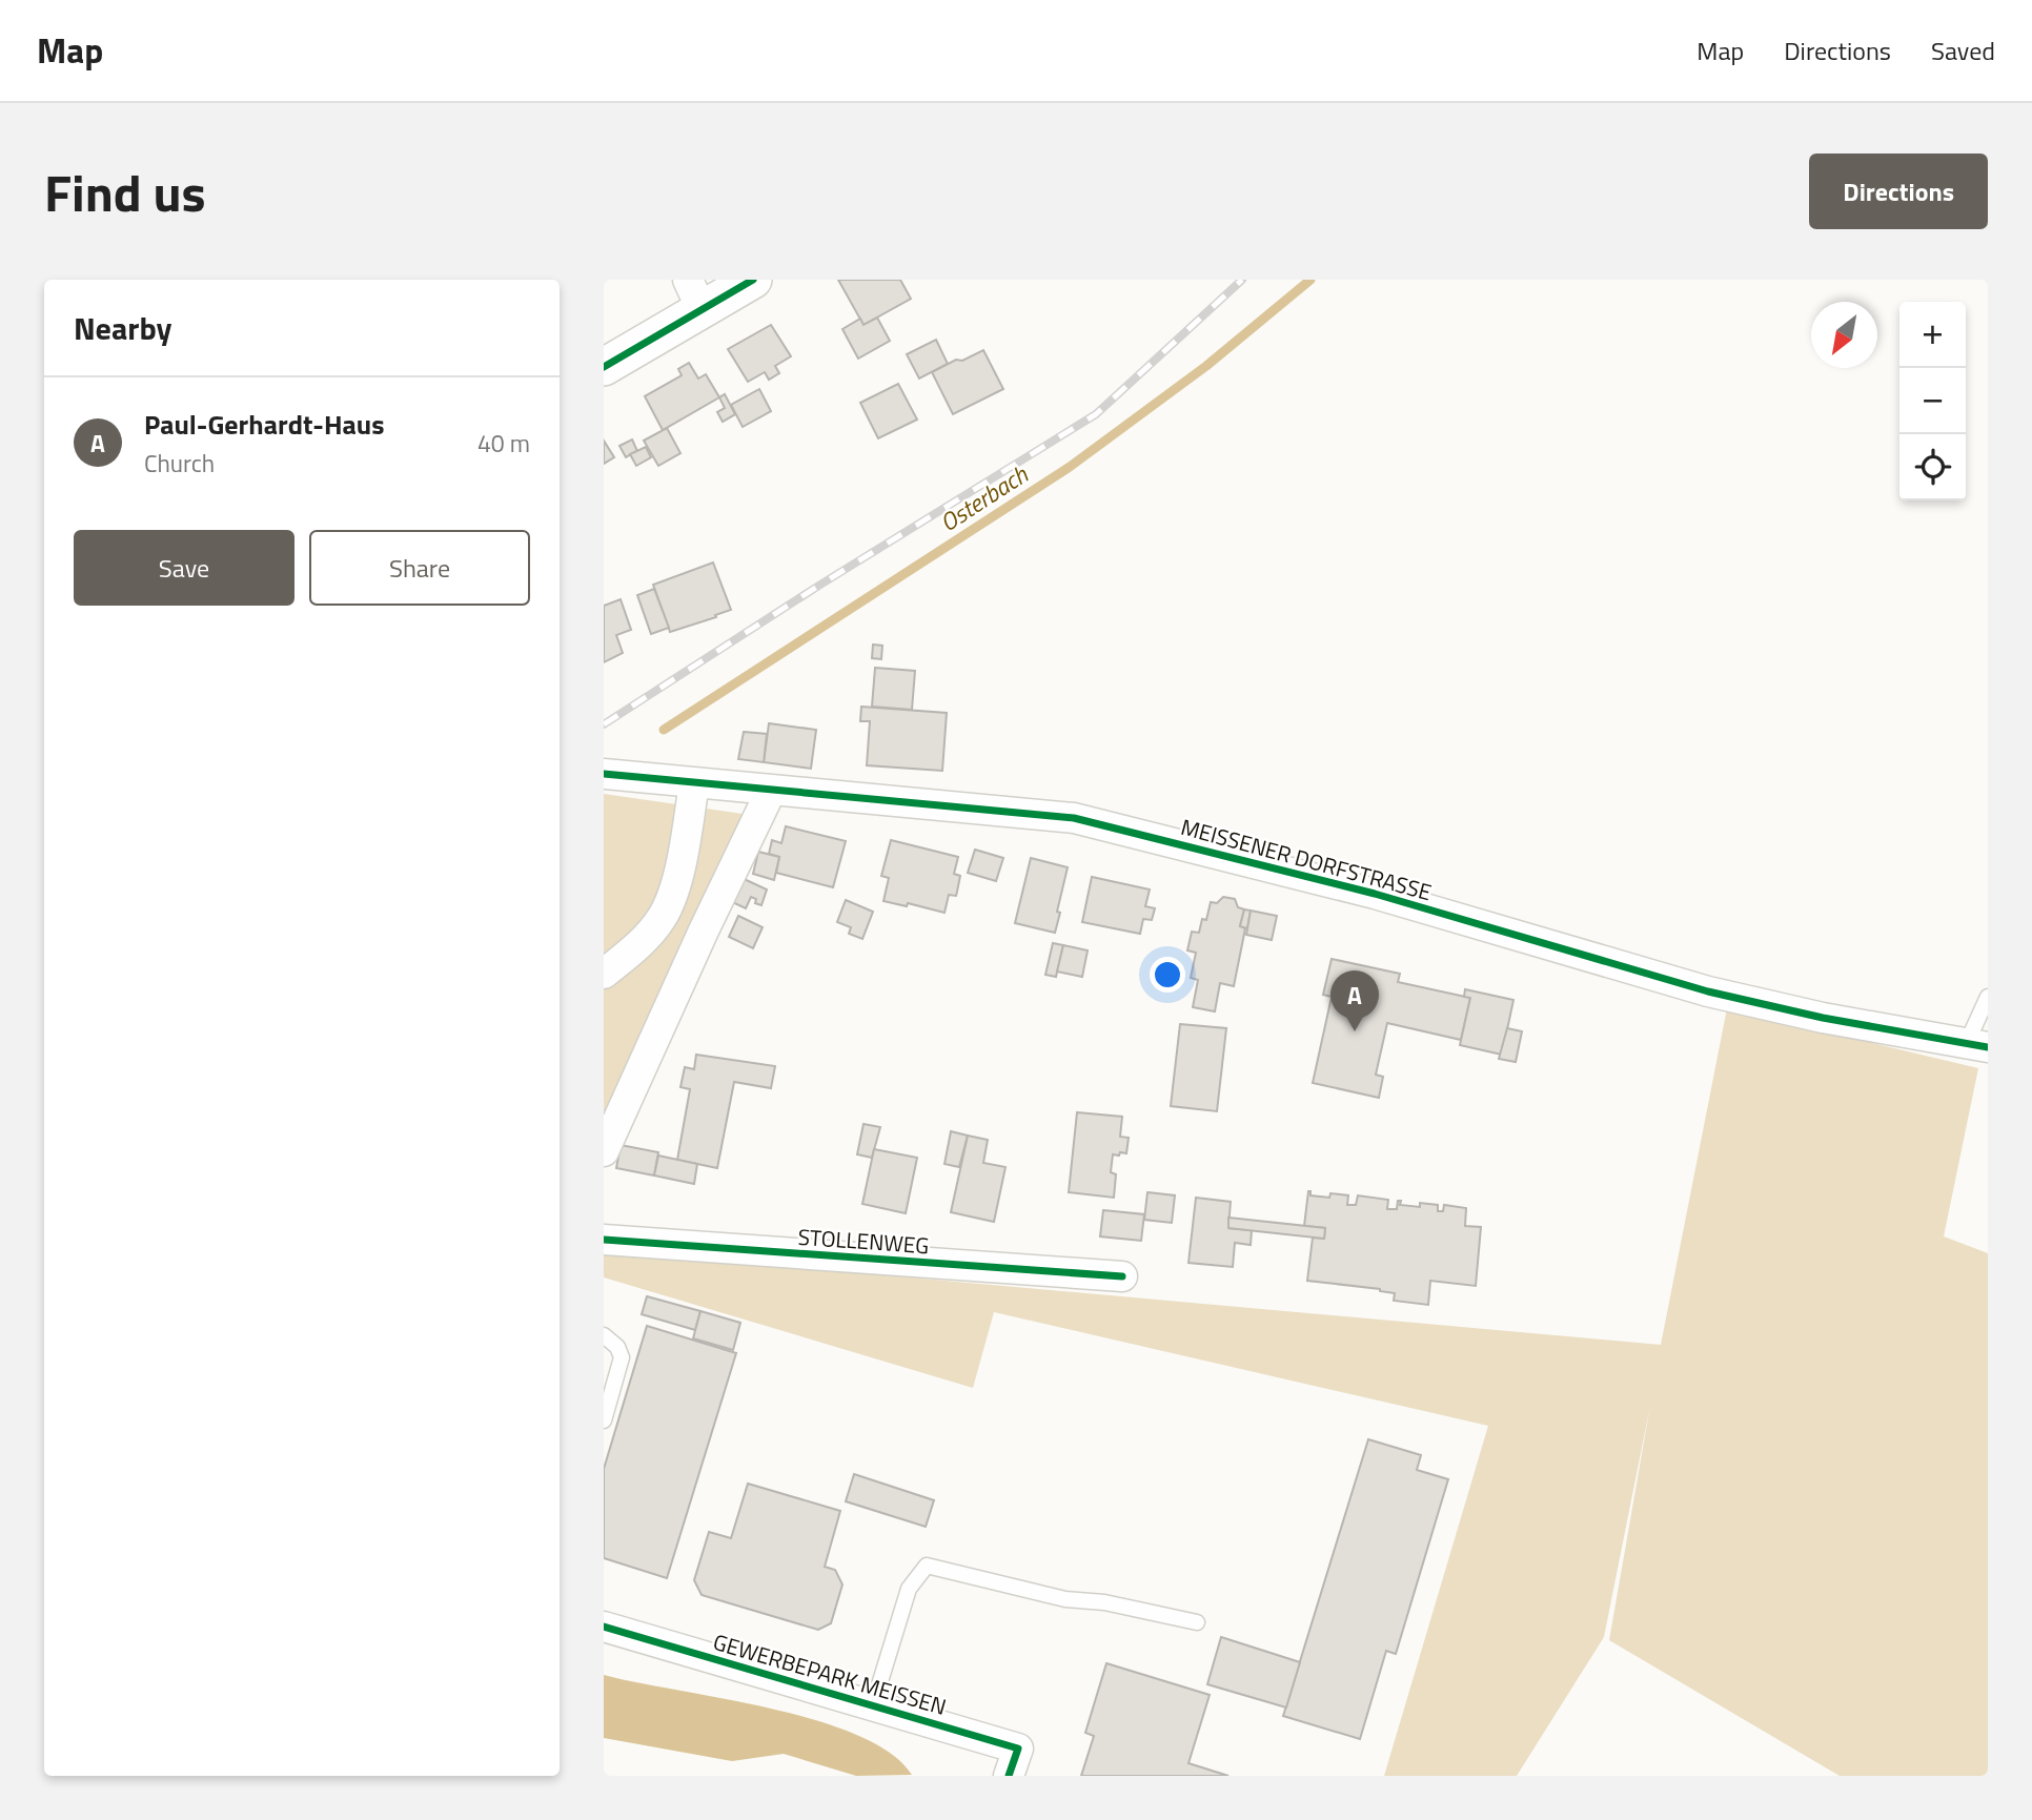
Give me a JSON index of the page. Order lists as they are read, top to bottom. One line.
{"streets":{"street":["MEISSENER DORFSTRASSE","STOLLENWEG","GEWERBEPARK MEISSEN"]},"water":["Osterbach"],"north":"bottom left","page":{"header":"Map","nav":["Map","Directions","Saved"],"title":"Find us","buttons":["Directions",["Save","Share"]],"heading":"Nearby","map_buttons":["+","−"],"list":[{"mark":"A","name":"Paul-Gerhardt-Haus","note":"Church","value":"40 m"}],"pins":"A"}}
